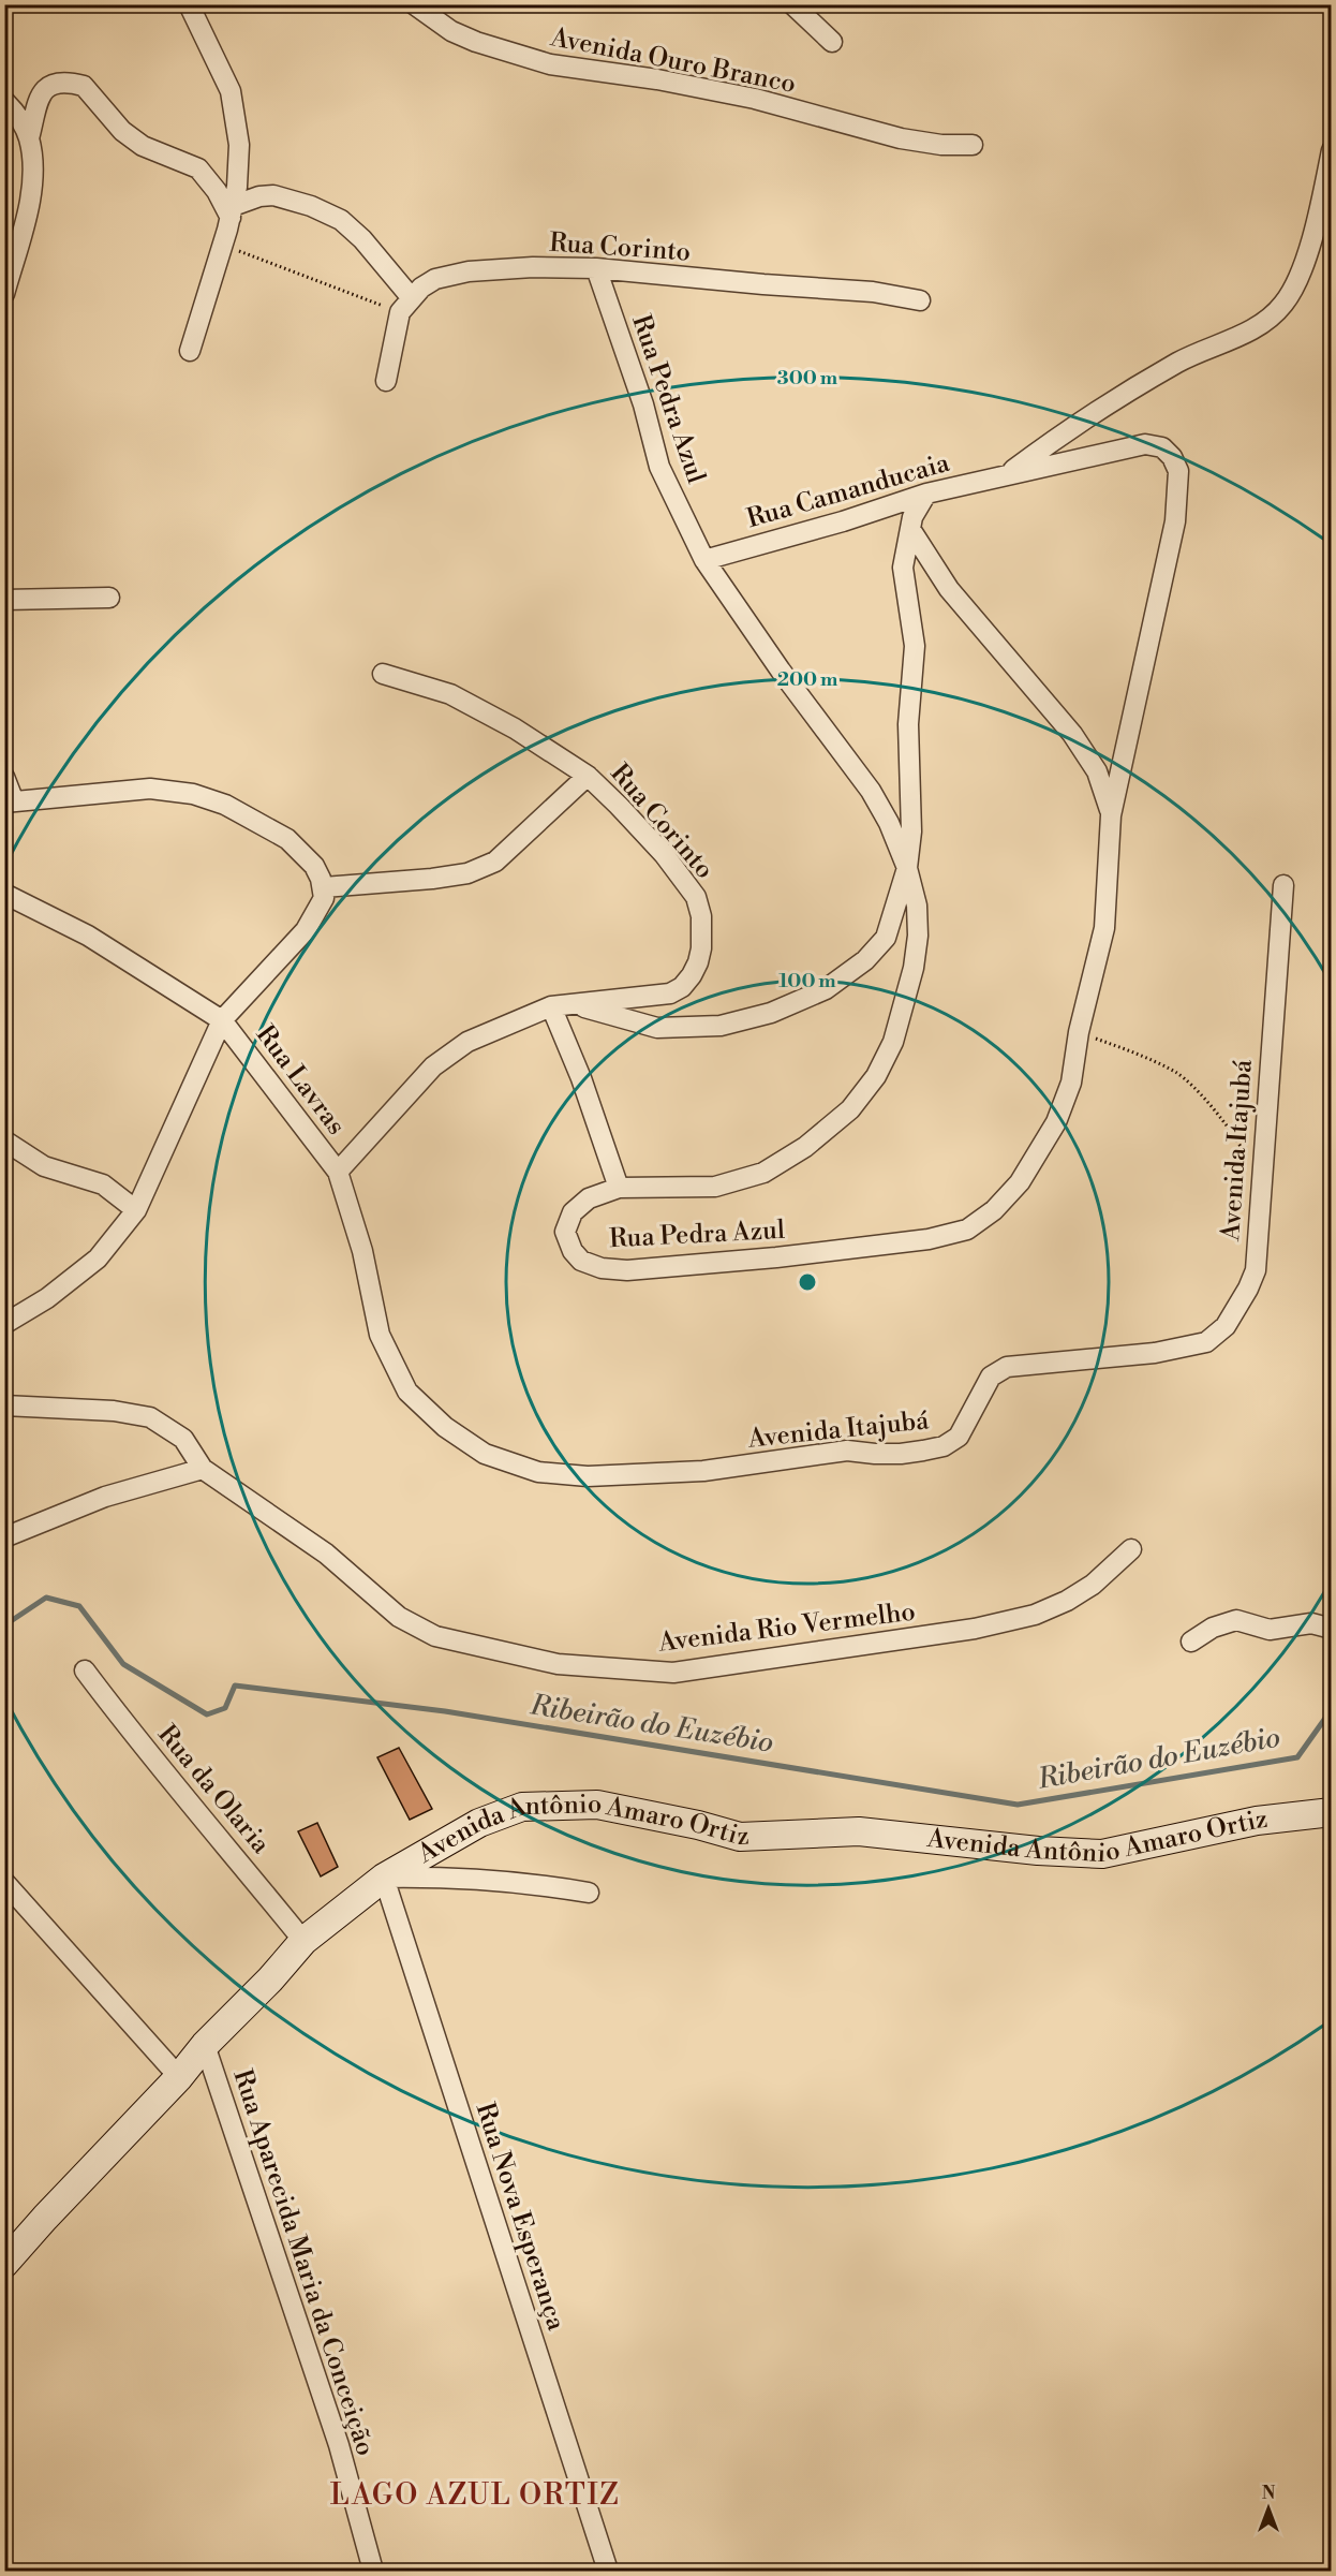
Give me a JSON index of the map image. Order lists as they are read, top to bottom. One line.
{"streets":{"street":["Avenida Ouro Branco","Rua Corinto","Rua Pedra Azul","Rua Camanducaia","Rua Lavras","Avenida Itajubá","Avenida Rio Vermelho","Rua da Olaria","Avenida Antônio Amaro Ortiz","Rua Nova Esperança","Rua Aparecida Maria da Conceição"]},"crossings":[["Rua Corinto","Rua Pedra Azul"],["Rua Corinto","Rua Lavras"],["Rua Corinto","Avenida Itajubá"],["Rua Pedra Azul","Rua Camanducaia"],["Rua Lavras","Avenida Itajubá"],["Rua da Olaria","Avenida Antônio Amaro Ortiz"],["Avenida Antônio Amaro Ortiz","Rua Nova Esperança"],["Avenida Antônio Amaro Ortiz","Rua Aparecida Maria da Conceição"]],"districts":["LAGO AZUL ORTIZ"],"water":["Ribeirão do Euzébio"],"north":"top","rings":["300 m","200 m","100 m"]}
